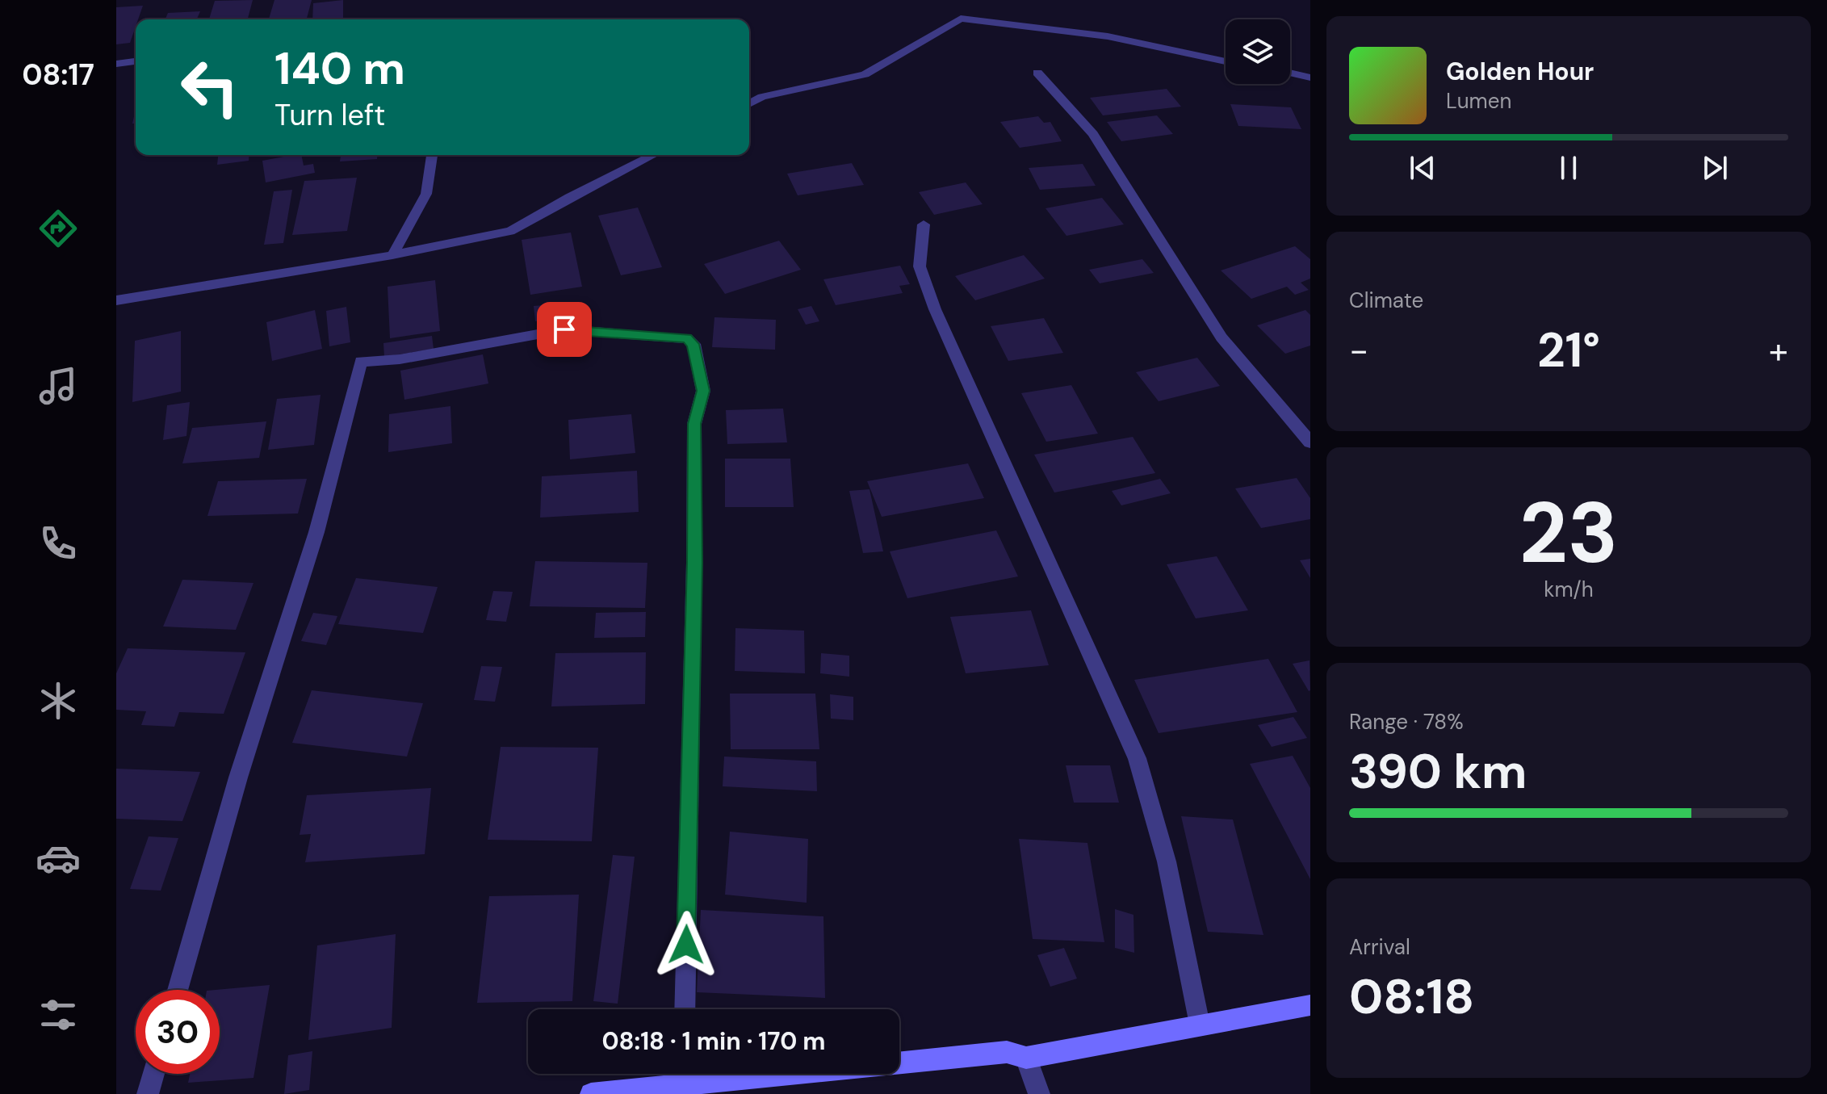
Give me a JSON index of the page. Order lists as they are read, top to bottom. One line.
{"page":{"tabs":"08:17","turn":["140 m","Turn left"],"song":["Golden Hour","Lumen"],"tile":["Climate",["23","km/h"],["Range · 78%","390 km"],["Arrival","08:18"]],"heat":["−","21°","+"],"limit":"30","trip":"08:18 · 1 min · 170 m"}}
